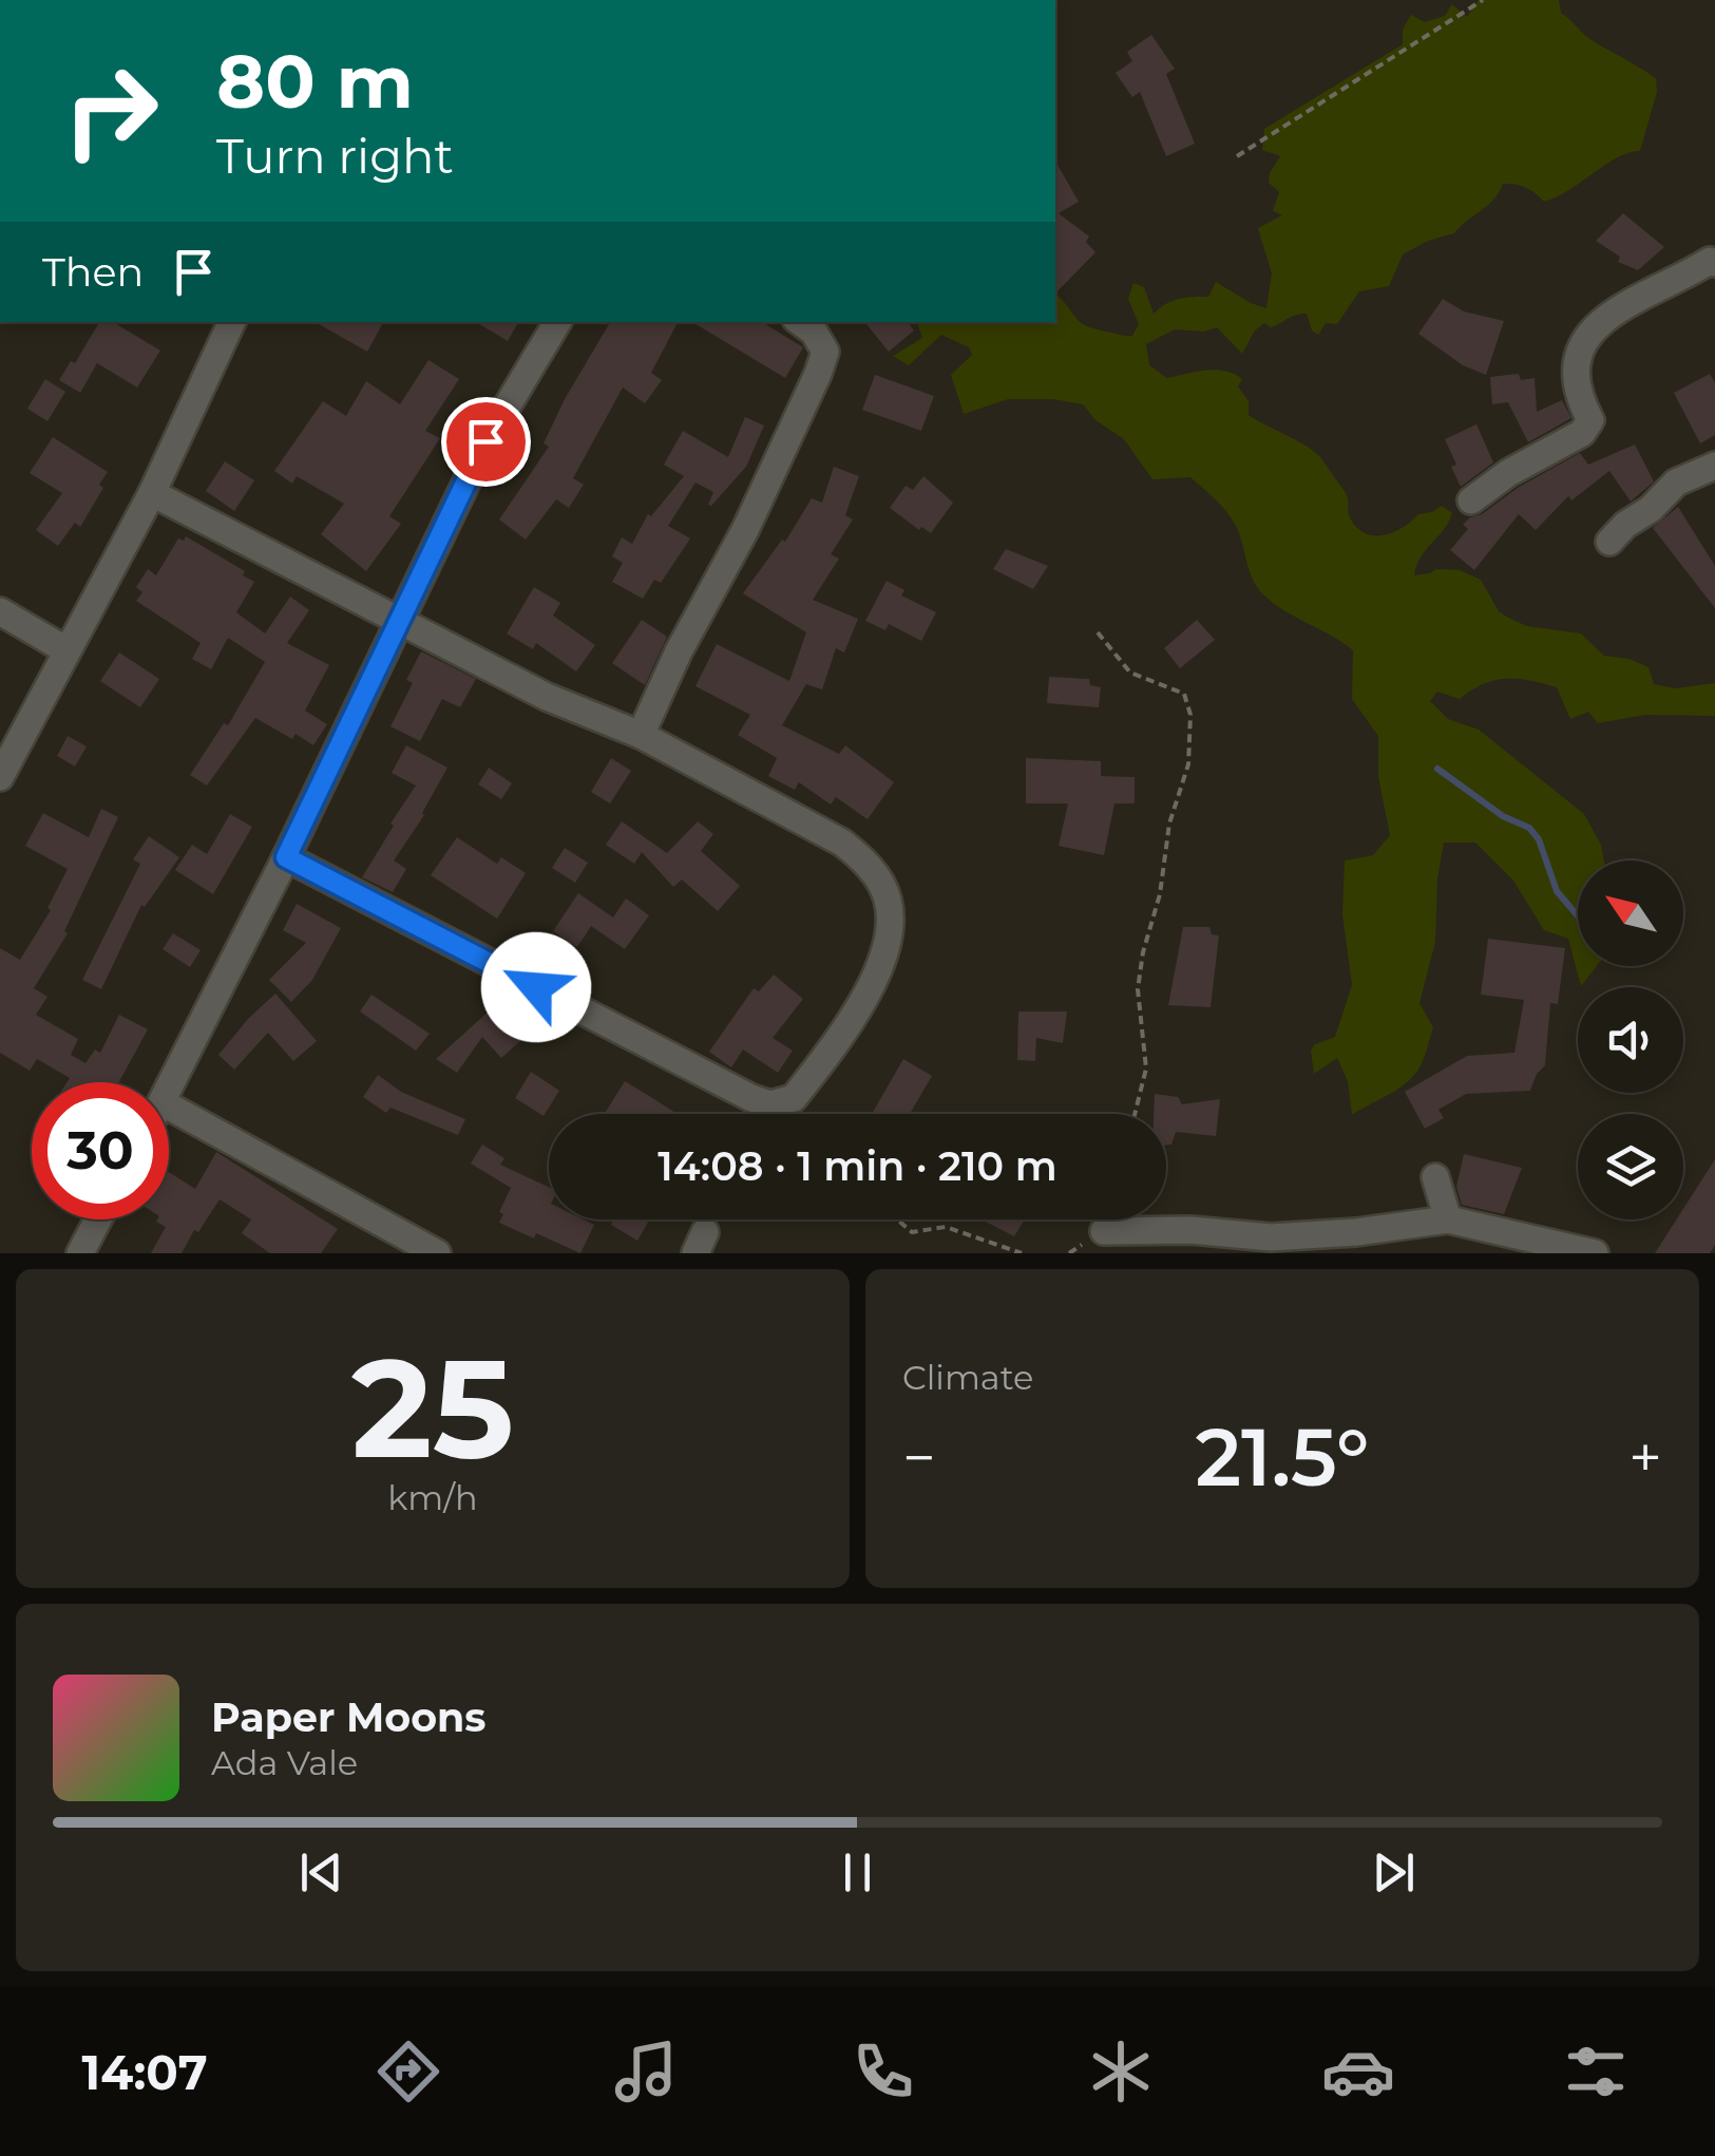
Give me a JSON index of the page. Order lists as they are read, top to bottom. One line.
{"north":"top left","page":{"turn":["80 m","Turn right"],"then":"Then","limit":"30","trip":"14:08 · 1 min · 210 m","tile":[["25","km/h"],"Climate"],"heat":["−","21.5°","+"],"song":["Paper Moons","Ada Vale"],"tabs":"14:07"}}
